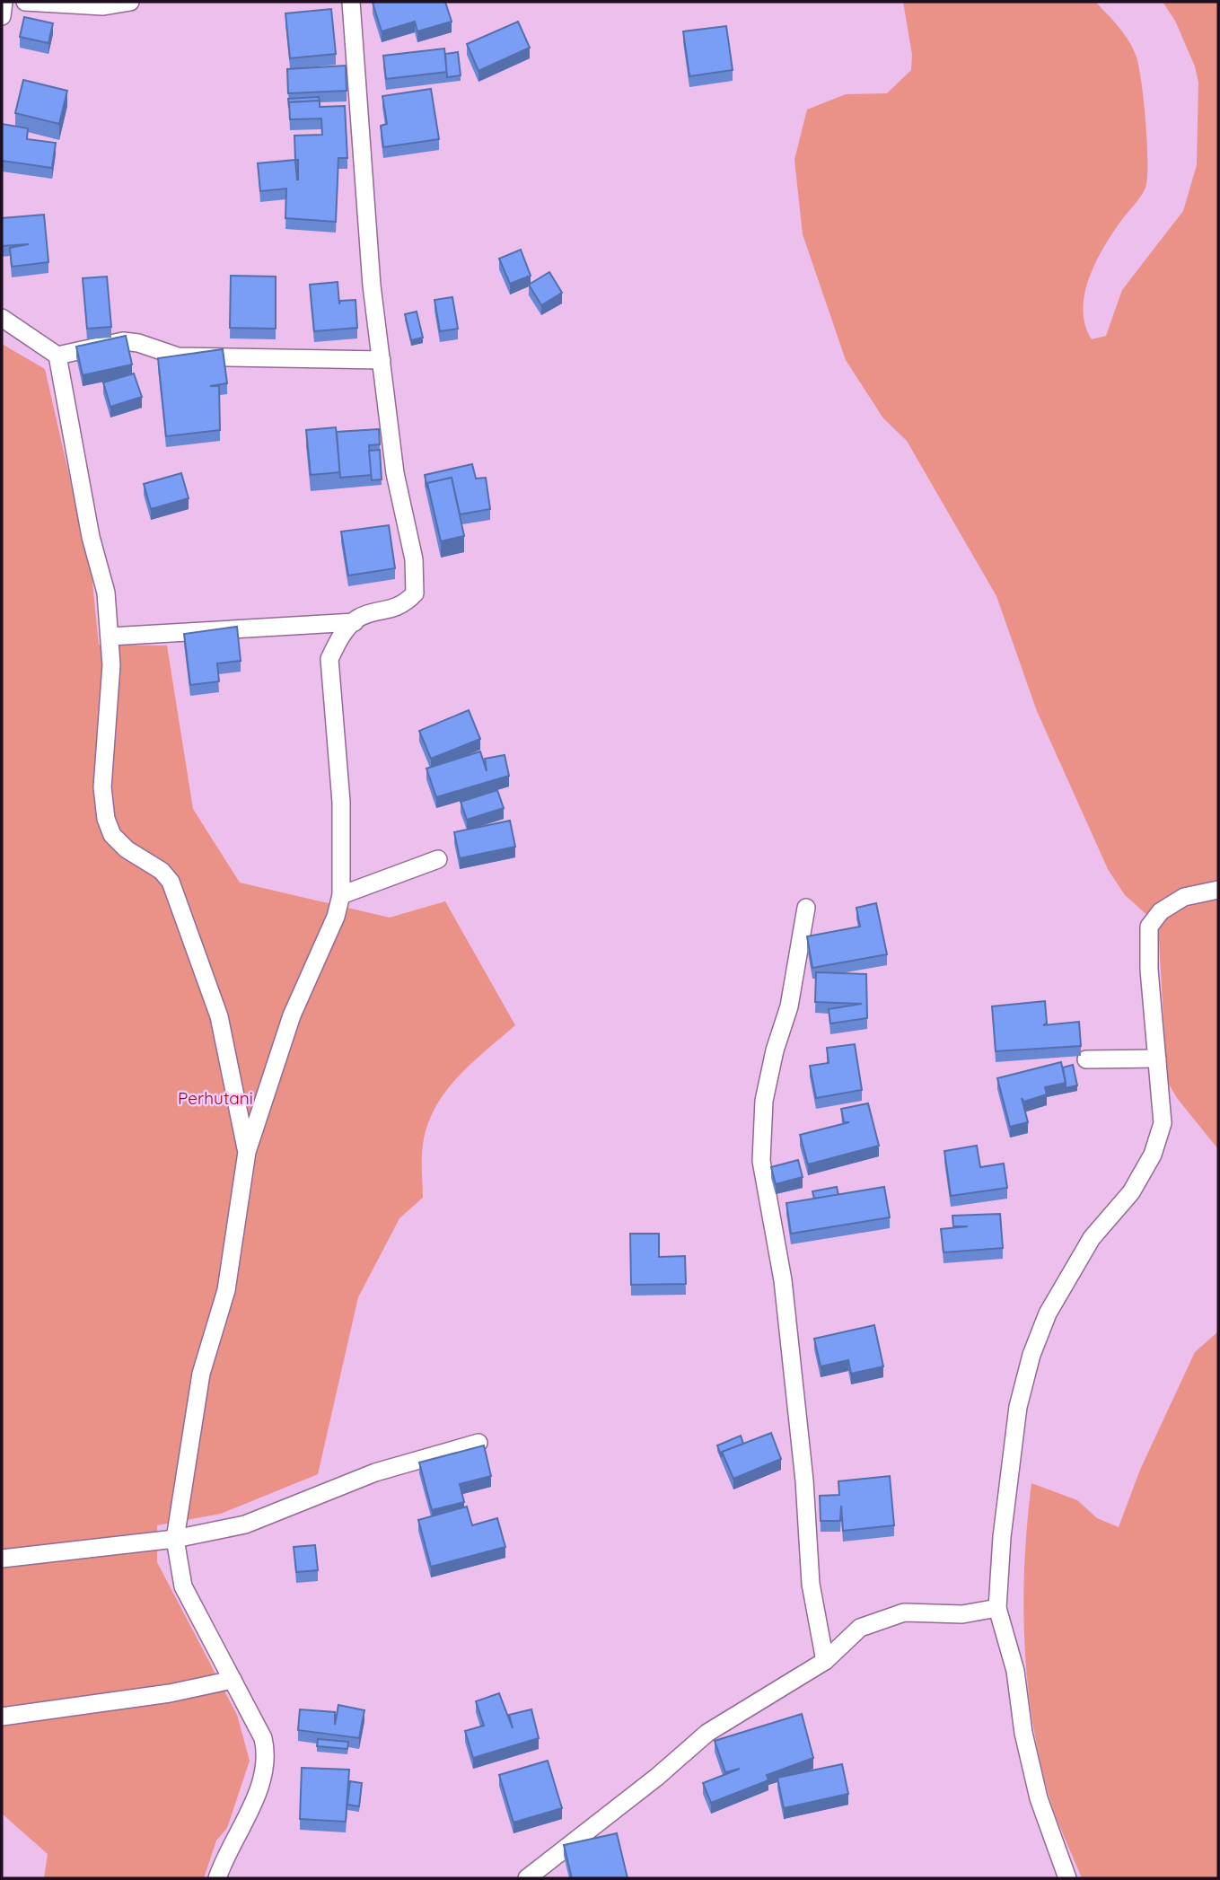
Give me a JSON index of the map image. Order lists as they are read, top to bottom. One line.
{"parks":["Perhutani"]}
